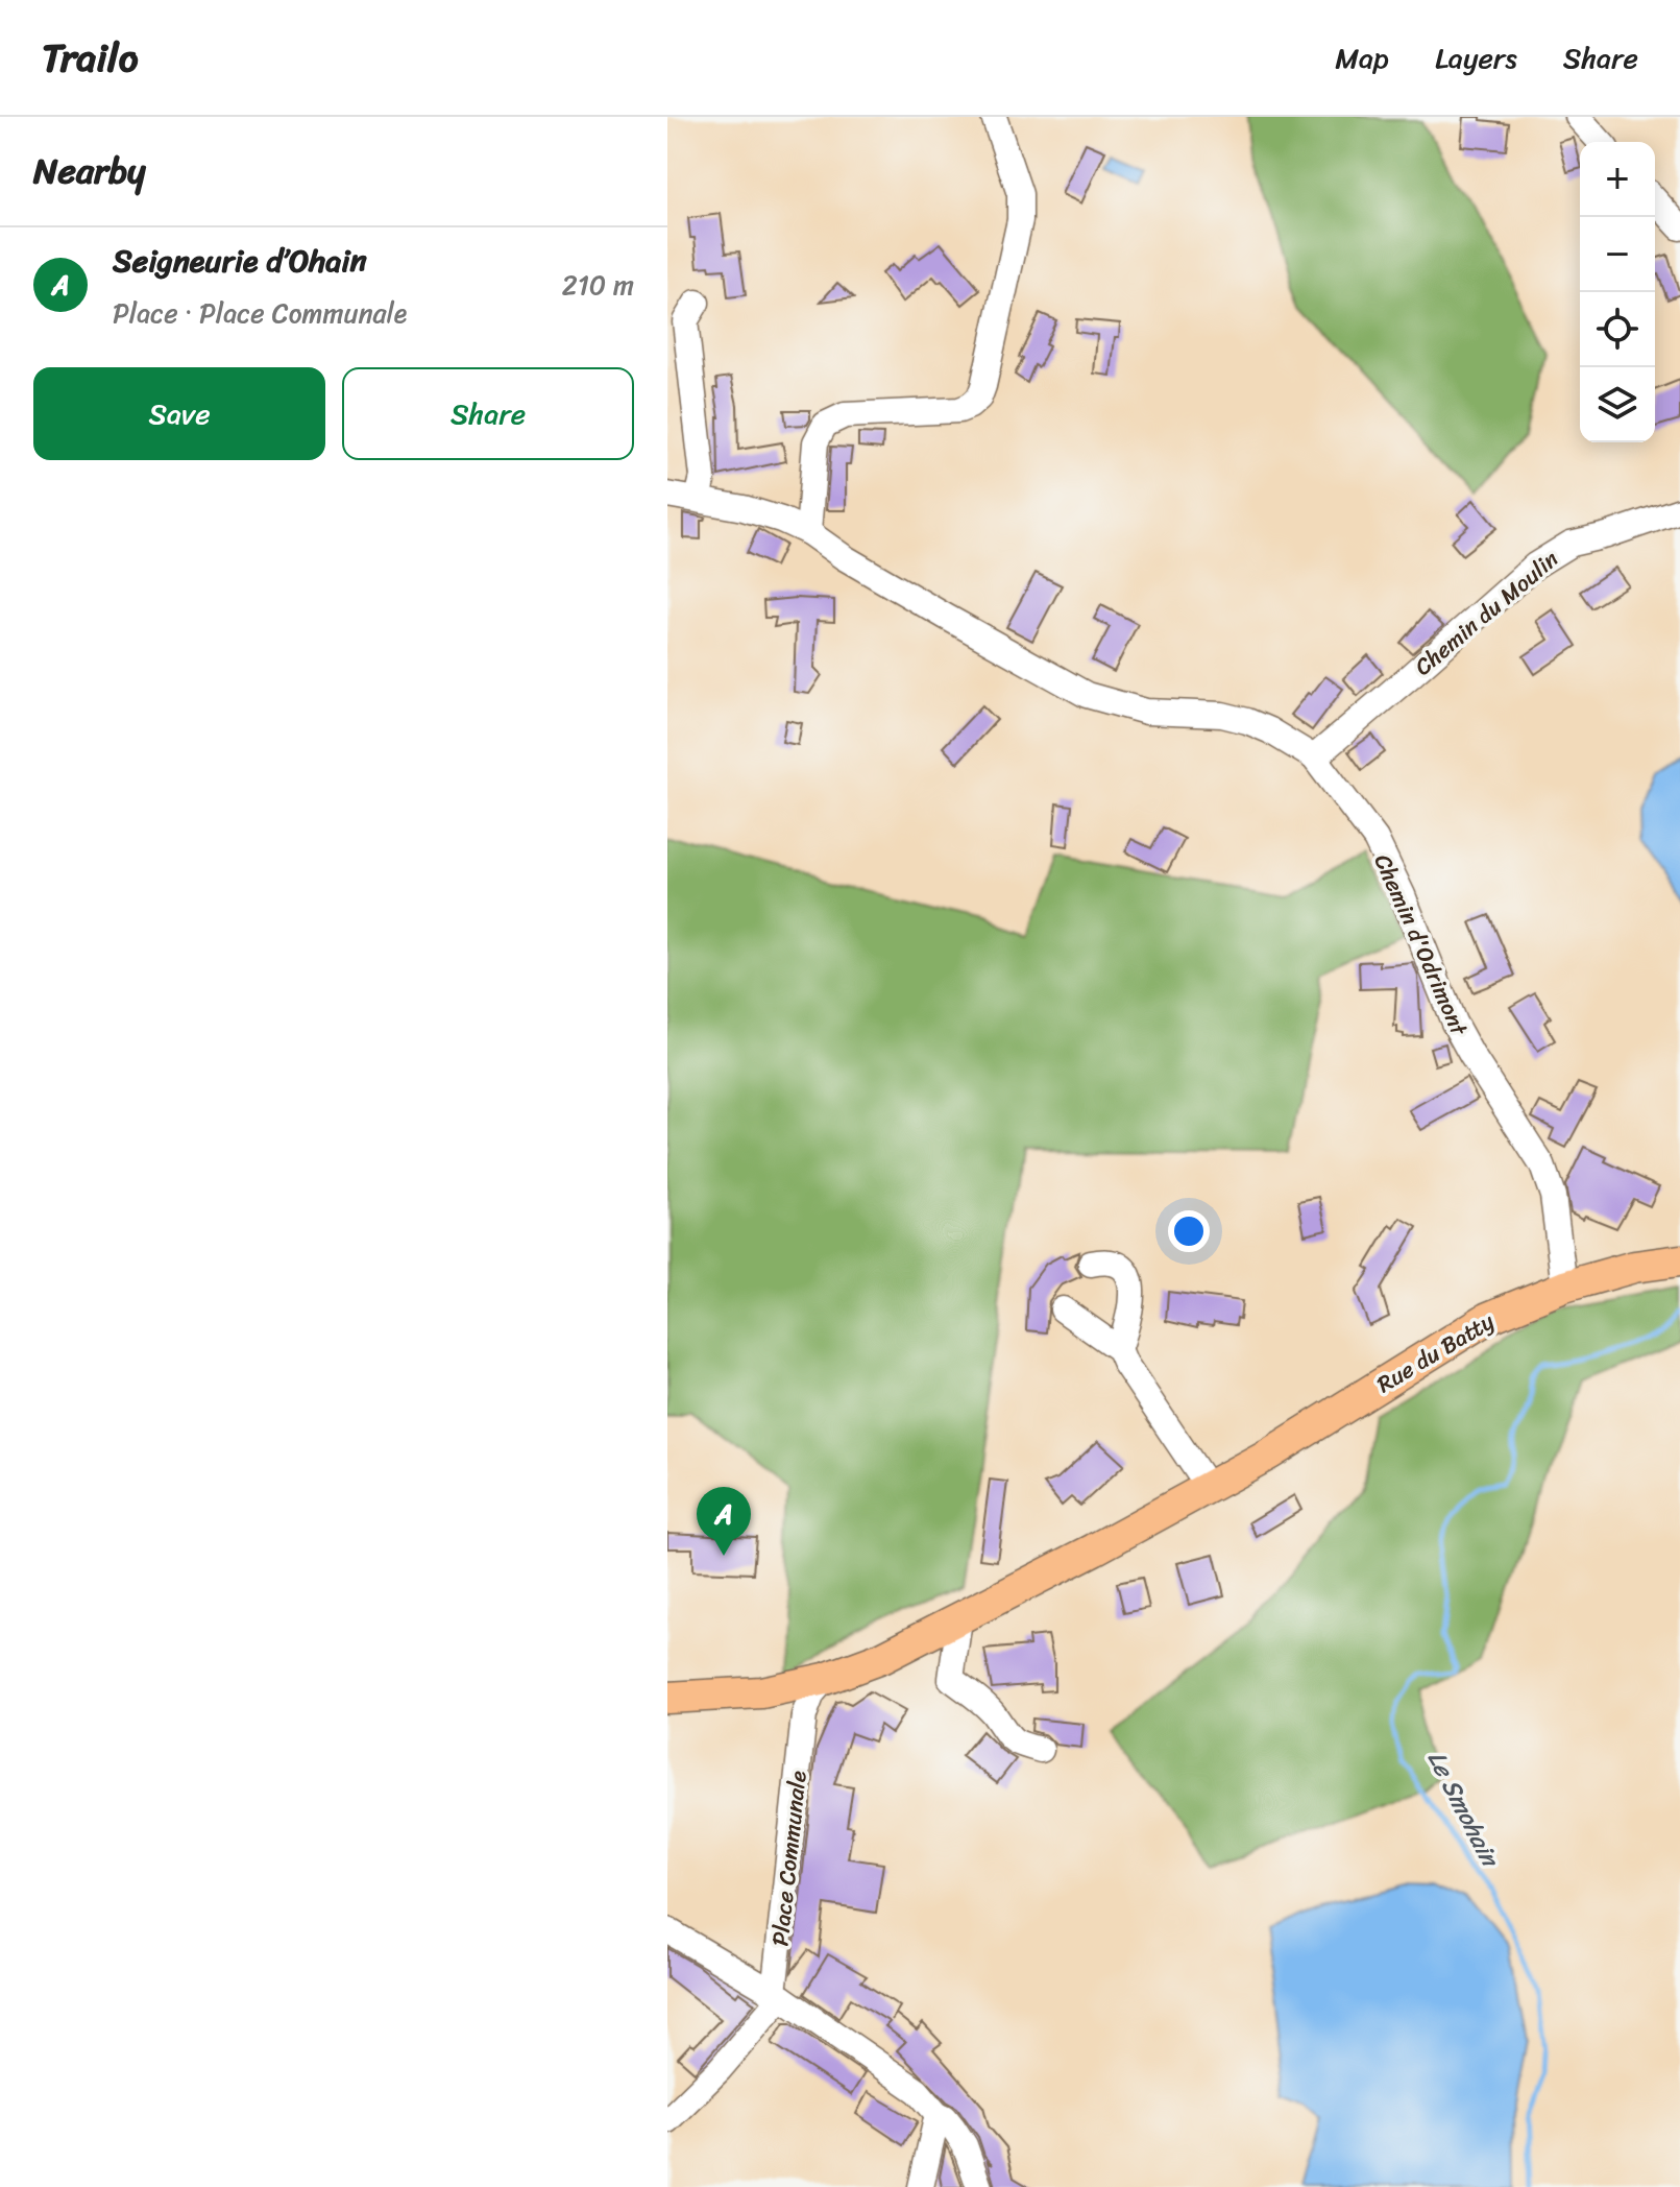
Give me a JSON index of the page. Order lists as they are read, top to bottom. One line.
{"streets":{"main road":["Rue du Batty"],"street":["Chemin du Moulin","Chemin d'Odrimont","Place Communale"]},"crossings":[["Chemin du Moulin","Chemin d'Odrimont"],["Chemin d'Odrimont","Rue du Batty"],["Rue du Batty","Place Communale"]],"water":["Le Smohain"],"page":{"header":"Trailo","nav":["Map","Layers","Share"],"heading":"Nearby","map_buttons":["+","−"],"list":[{"mark":"A","name":"Seigneurie d’Ohain","note":"Place · Place Communale","value":"210 m"}],"buttons":["Save","Share"],"pins":"A"}}
